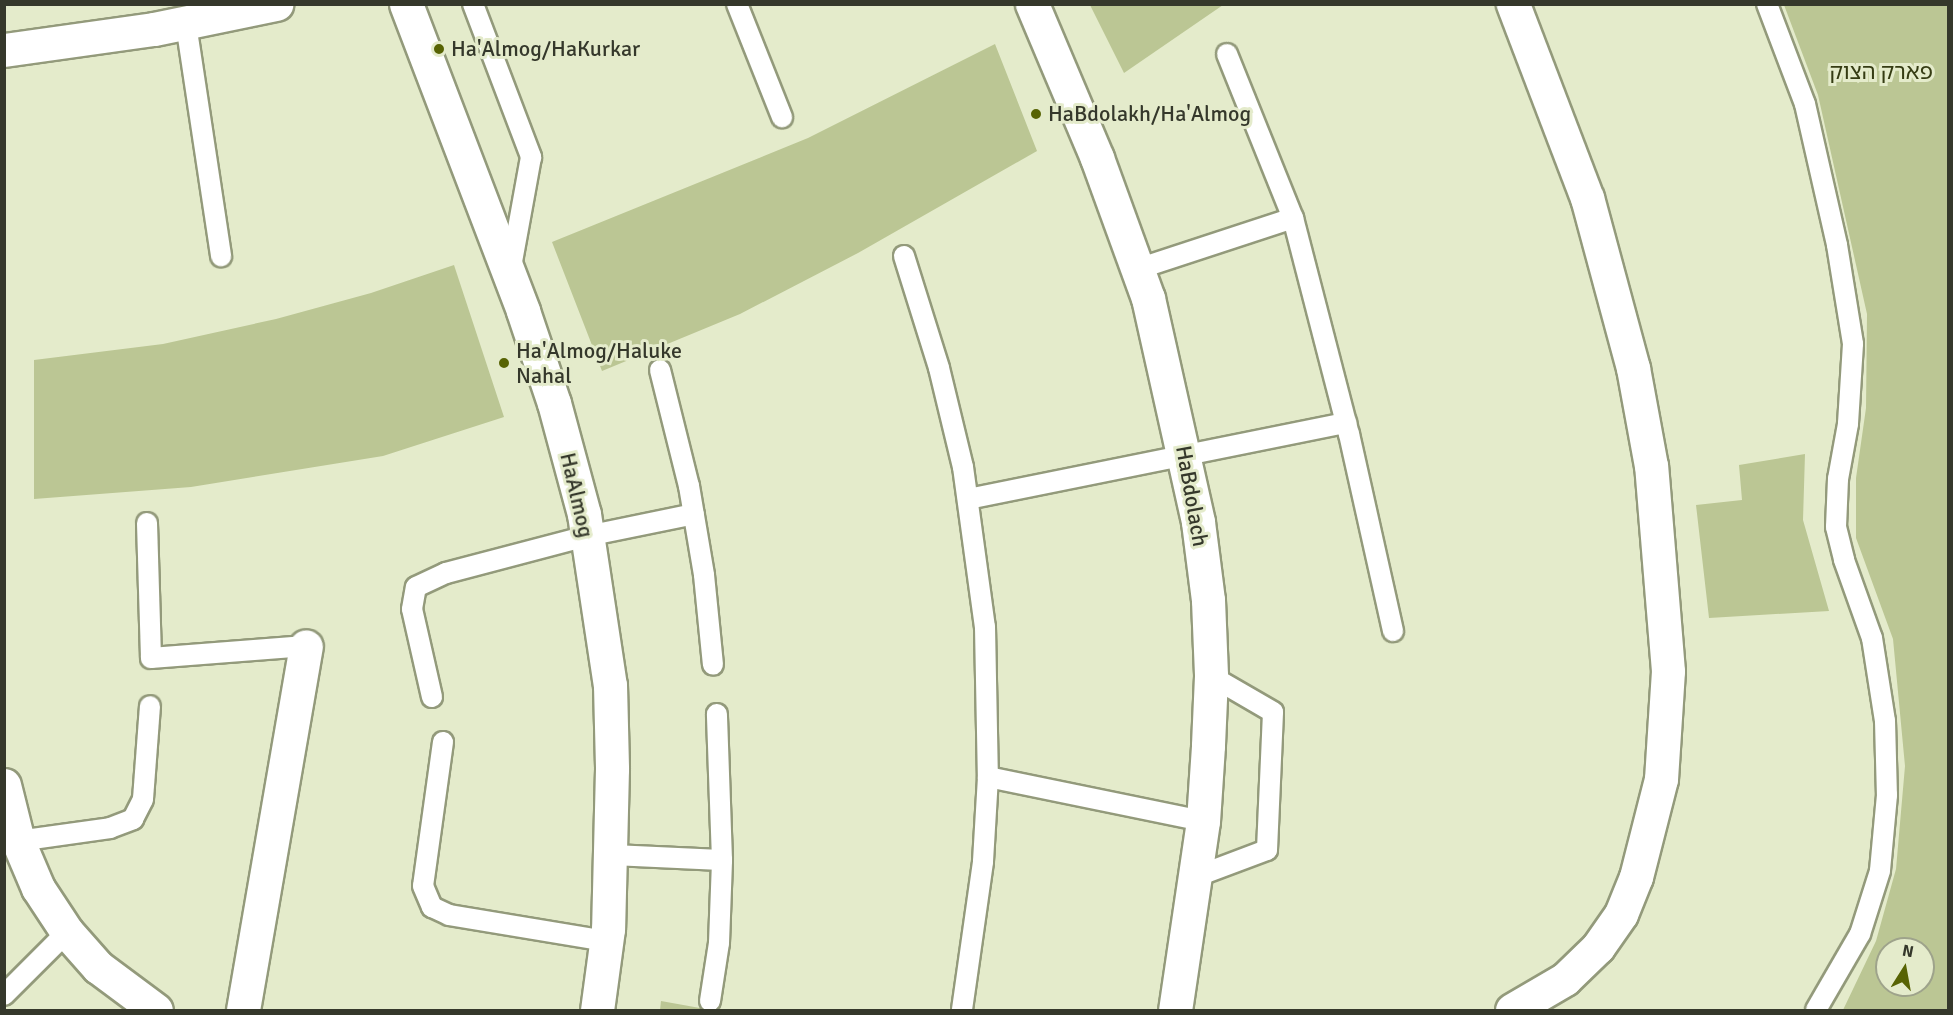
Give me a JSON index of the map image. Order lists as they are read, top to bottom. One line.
{"streets":{"street":["HaAlmog","HaBdolach"]},"parks":["פארק הצוק"],"places":["Ha'Almog/HaKurkar","HaBdolakh/Ha'Almog","Ha'Almog/Haluke Nahal"],"north":"top"}
